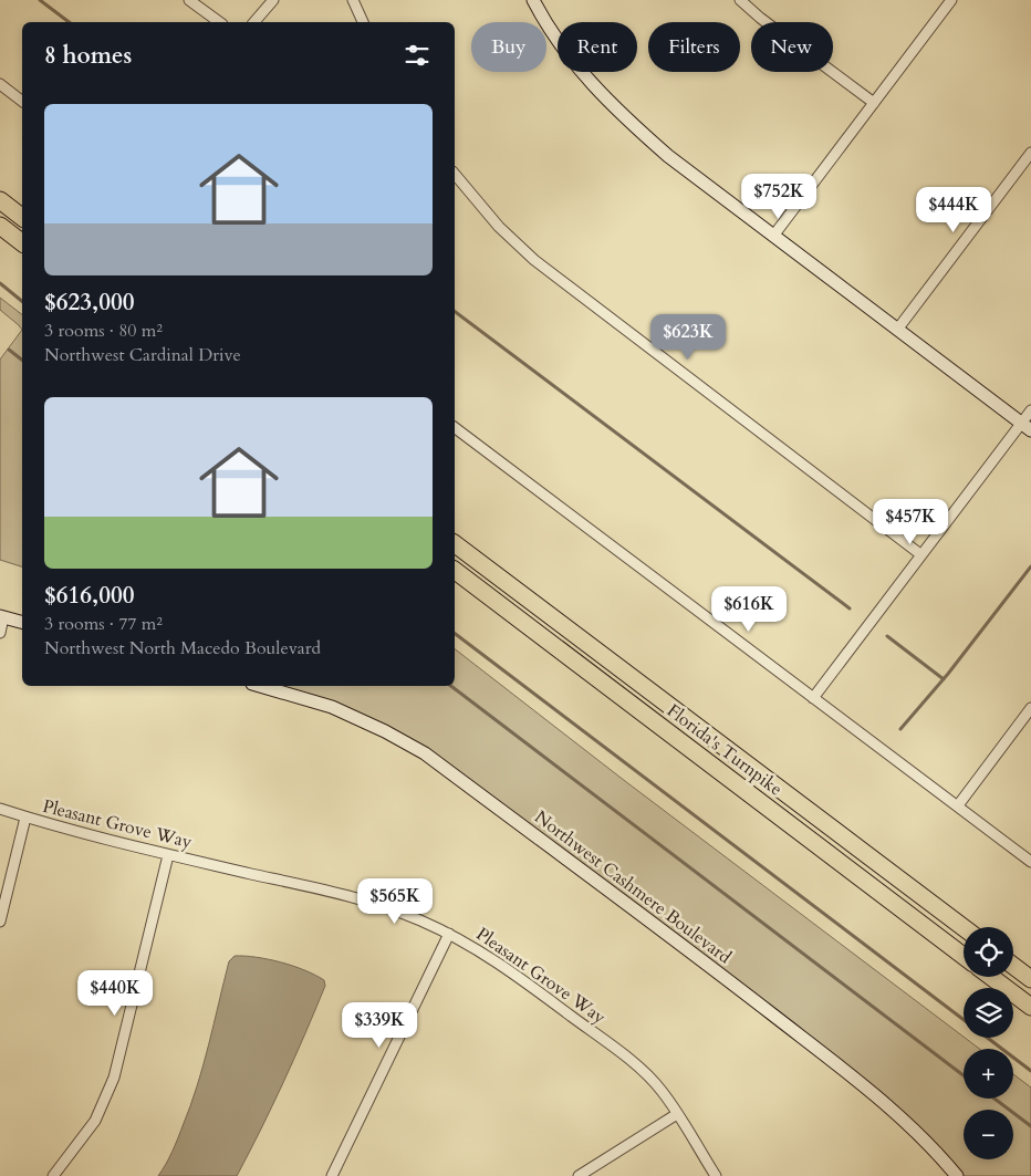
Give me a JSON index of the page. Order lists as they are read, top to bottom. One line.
{"streets":{"highway":["Florida's Turnpike"],"street":["Pleasant Grove Way","Northwest Cashmere Boulevard"]},"page":{"chip":["Buy","Rent","Filters","New"],"heading":"8 homes","list":[{"name":"$623,000","note":"3 rooms · 80 m² · Northwest Cardinal Drive"},{"name":"$616,000","note":"3 rooms · 77 m² · Northwest North Macedo Boulevard"}],"price":["$752K","$444K","$623K","$457K","$616K","$565K","$440K","$339K"],"map_buttons":["+","−"]}}
